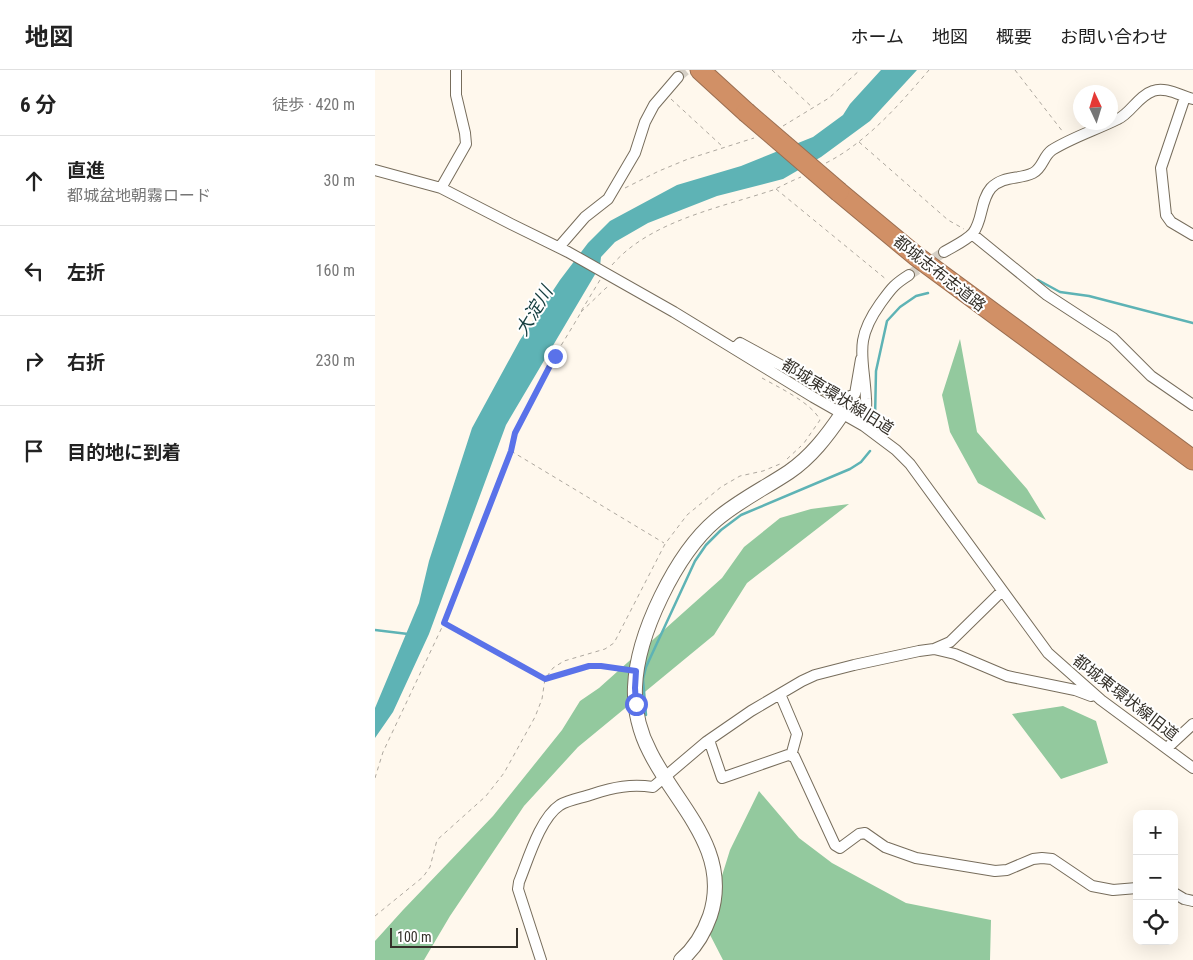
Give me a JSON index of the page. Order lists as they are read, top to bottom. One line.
{"streets":{"highway":["都城志布志道路"],"street":["都城東環状線旧道"]},"water":["大淀川"],"scale_bar":"100 m","north":"top","page":{"header":"地図","nav":["ホーム","地図","概要","お問い合わせ"],"heading":["6 分","徒歩 · 420 m"],"list":[["直進","都城盆地朝霧ロード","30 m"],["左折","160 m"],["右折","230 m"],"目的地に到着"],"map_buttons":["+","−"],"scale":"100 m"}}
